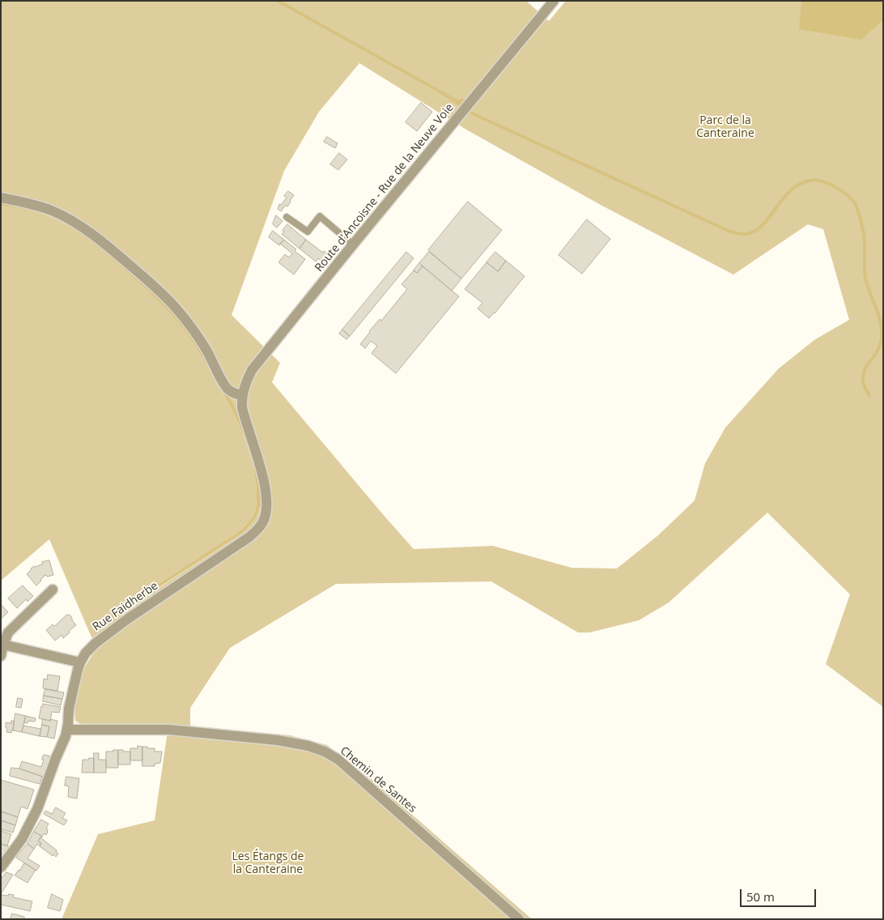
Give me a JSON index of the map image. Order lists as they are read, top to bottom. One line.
{"streets":{"street":["Route d'Ancoisne - Rue de la Neuve Voie","Rue Faidherbe","Chemin de Santes"]},"crossings":[["Route d'Ancoisne - Rue de la Neuve Voie","Rue Faidherbe"],["Rue Faidherbe","Chemin de Santes"]],"parks":["Parc de la Canteraine","Les Étangs de la Canteraine"],"scale_bar":"50 m"}
